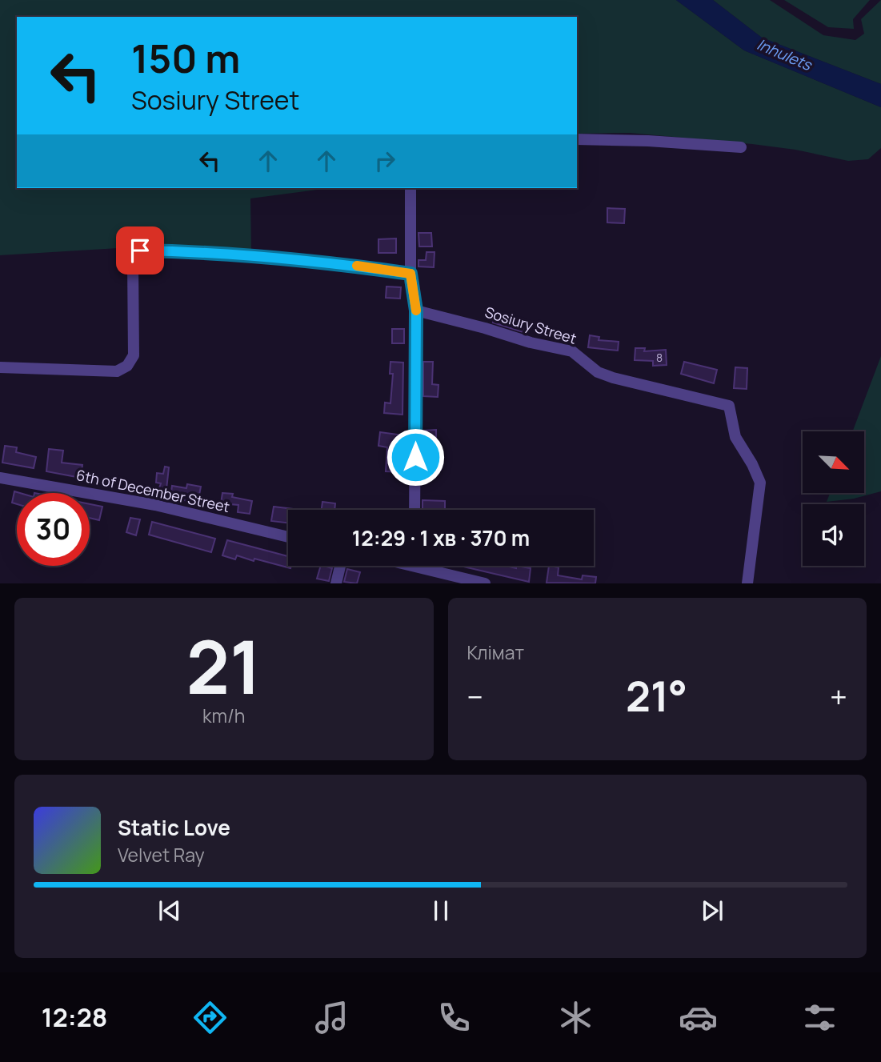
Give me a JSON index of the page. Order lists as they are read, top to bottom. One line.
{"streets":{"street":["Sosiury Street","6th of December Street"]},"water":["Inhulets"],"house_numbers":["8"],"north":"bottom right","page":{"turn":["150 m","Sosiury Street"],"limit":"30","trip":"12:29 · 1 хв · 370 m","tile":[["21","km/h"],"Клімат"],"heat":["−","21°","+"],"song":["Static Love","Velvet Ray"],"tabs":"12:28"}}
